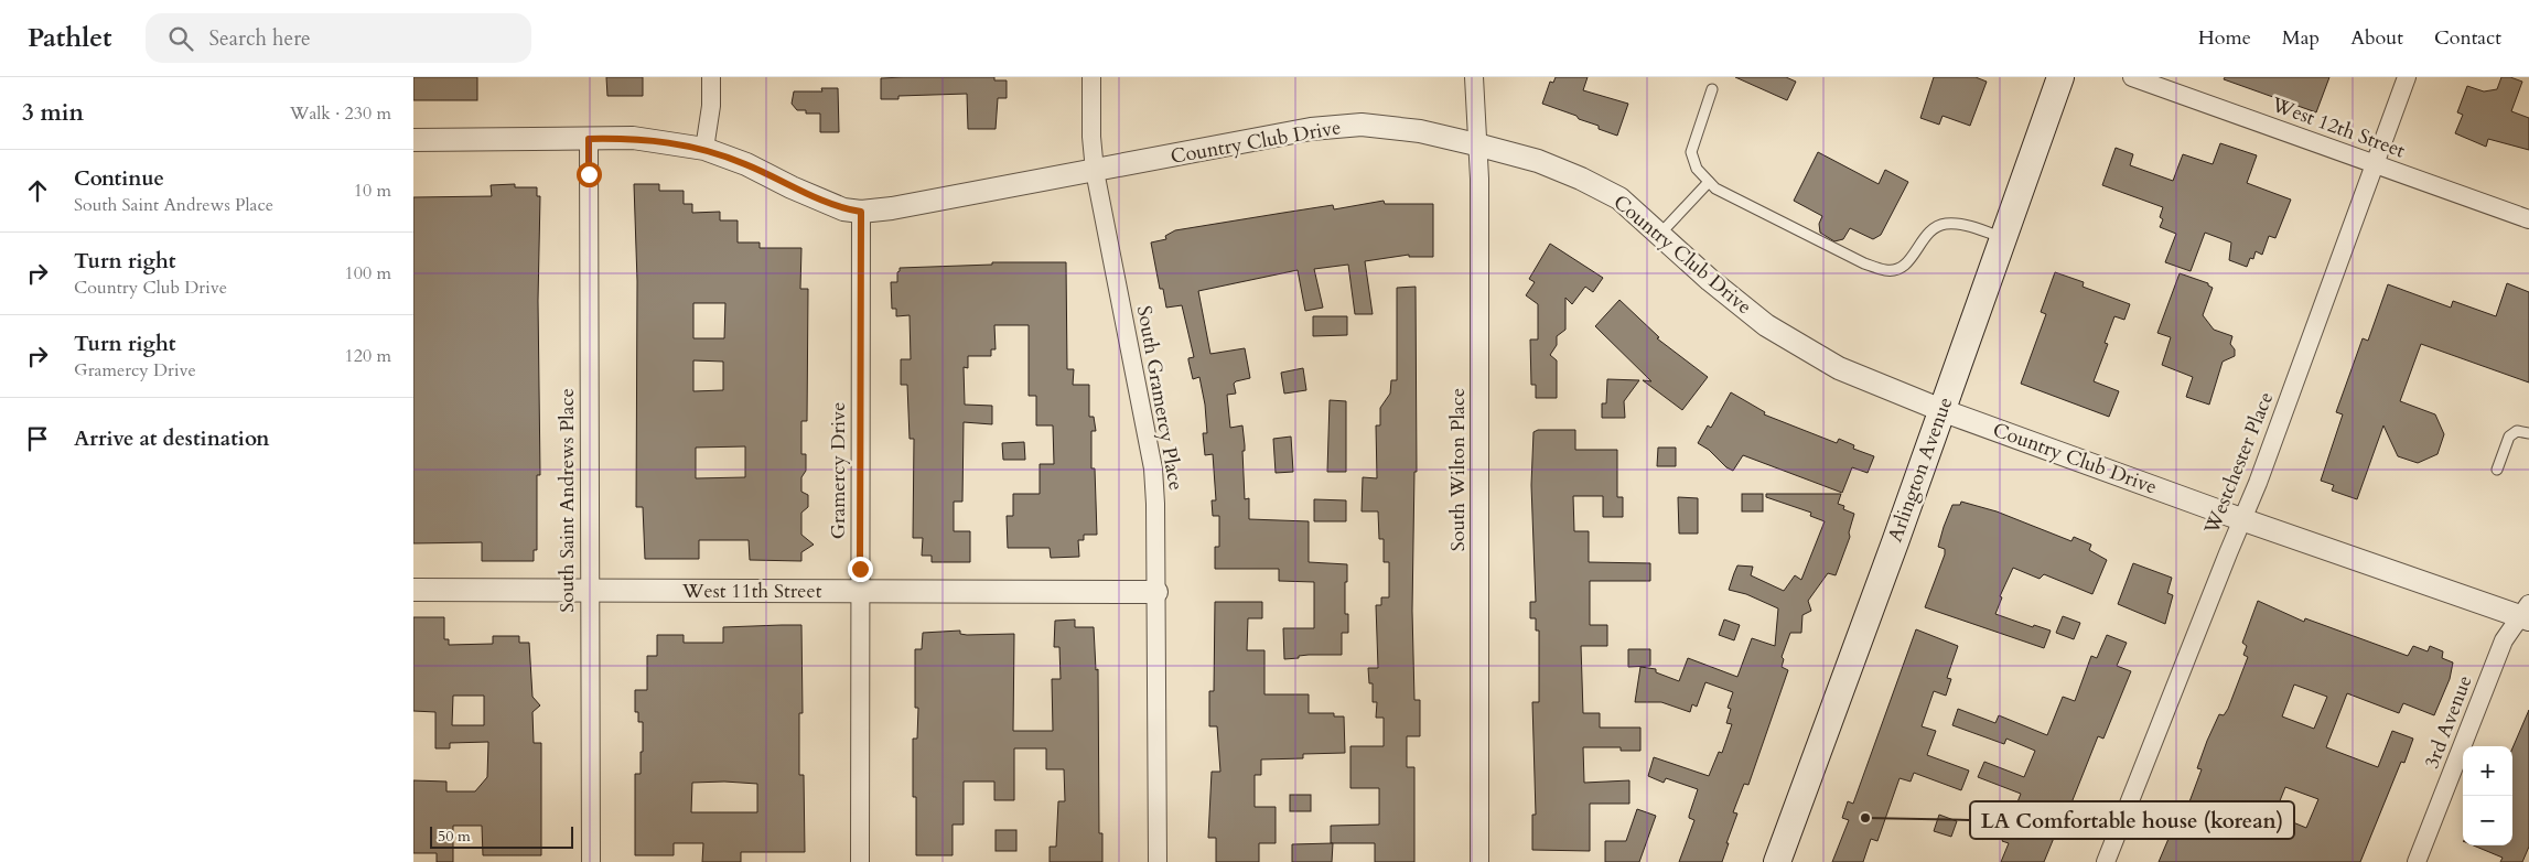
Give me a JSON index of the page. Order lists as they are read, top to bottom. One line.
{"streets":{"main road":["Arlington Avenue"],"street":["West 12th Street","Country Club Drive","South Gramercy Place","Westchester Place","South Wilton Place","Gramercy Drive","South Saint Andrews Place","West 11th Street","3rd Avenue"]},"crossings":[["West 12th Street","Westchester Place"],["Country Club Drive","South Gramercy Place"],["Country Club Drive","Westchester Place"],["Country Club Drive","South Wilton Place"],["Country Club Drive","Arlington Avenue"],["Country Club Drive","Gramercy Drive"],["Country Club Drive","South Saint Andrews Place"],["Country Club Drive","3rd Avenue"],["South Gramercy Place","West 11th Street"],["Gramercy Drive","West 11th Street"],["South Saint Andrews Place","West 11th Street"]],"places":["LA Comfortable house (korean)"],"scale_bar":"50 m","page":{"header":"Pathlet","search":"Search here","nav":["Home","Map","About","Contact"],"heading":["3 min","Walk · 230 m"],"list":[["Continue","South Saint Andrews Place","10 m"],["Turn right","Country Club Drive","100 m"],["Turn right","Gramercy Drive","120 m"],"Arrive at destination"],"map_buttons":["+","−"],"scale":"50 m"}}
